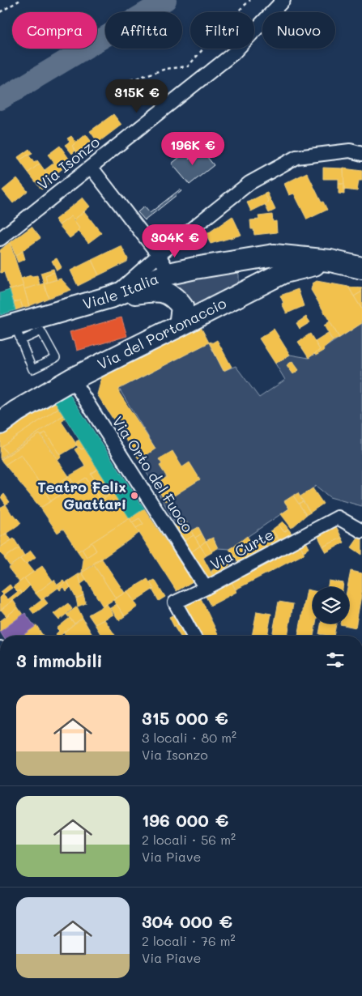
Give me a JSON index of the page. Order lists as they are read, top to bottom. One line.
{"streets":{"main road":["Viale Italia","Via del Portonaccio"],"street":["Via Isonzo","Via Orto del Fuoco","Via Curte"]},"crossings":[["Viale Italia","Via del Portonaccio"],["Via del Portonaccio","Via Orto del Fuoco"],["Via Orto del Fuoco","Via Curte"]],"places":["Teatro Felix Guattari"],"page":{"chip":["Compra","Affitta","Filtri","Nuovo"],"price":["315K €","196K €","304K €"],"heading":"3 immobili","list":[{"name":"315 000 €","note":"3 locali · 80 m² · Via Isonzo"},{"name":"196 000 €","note":"2 locali · 56 m² · Via Piave"},{"name":"304 000 €","note":"2 locali · 76 m² · Via Piave"}]}}
